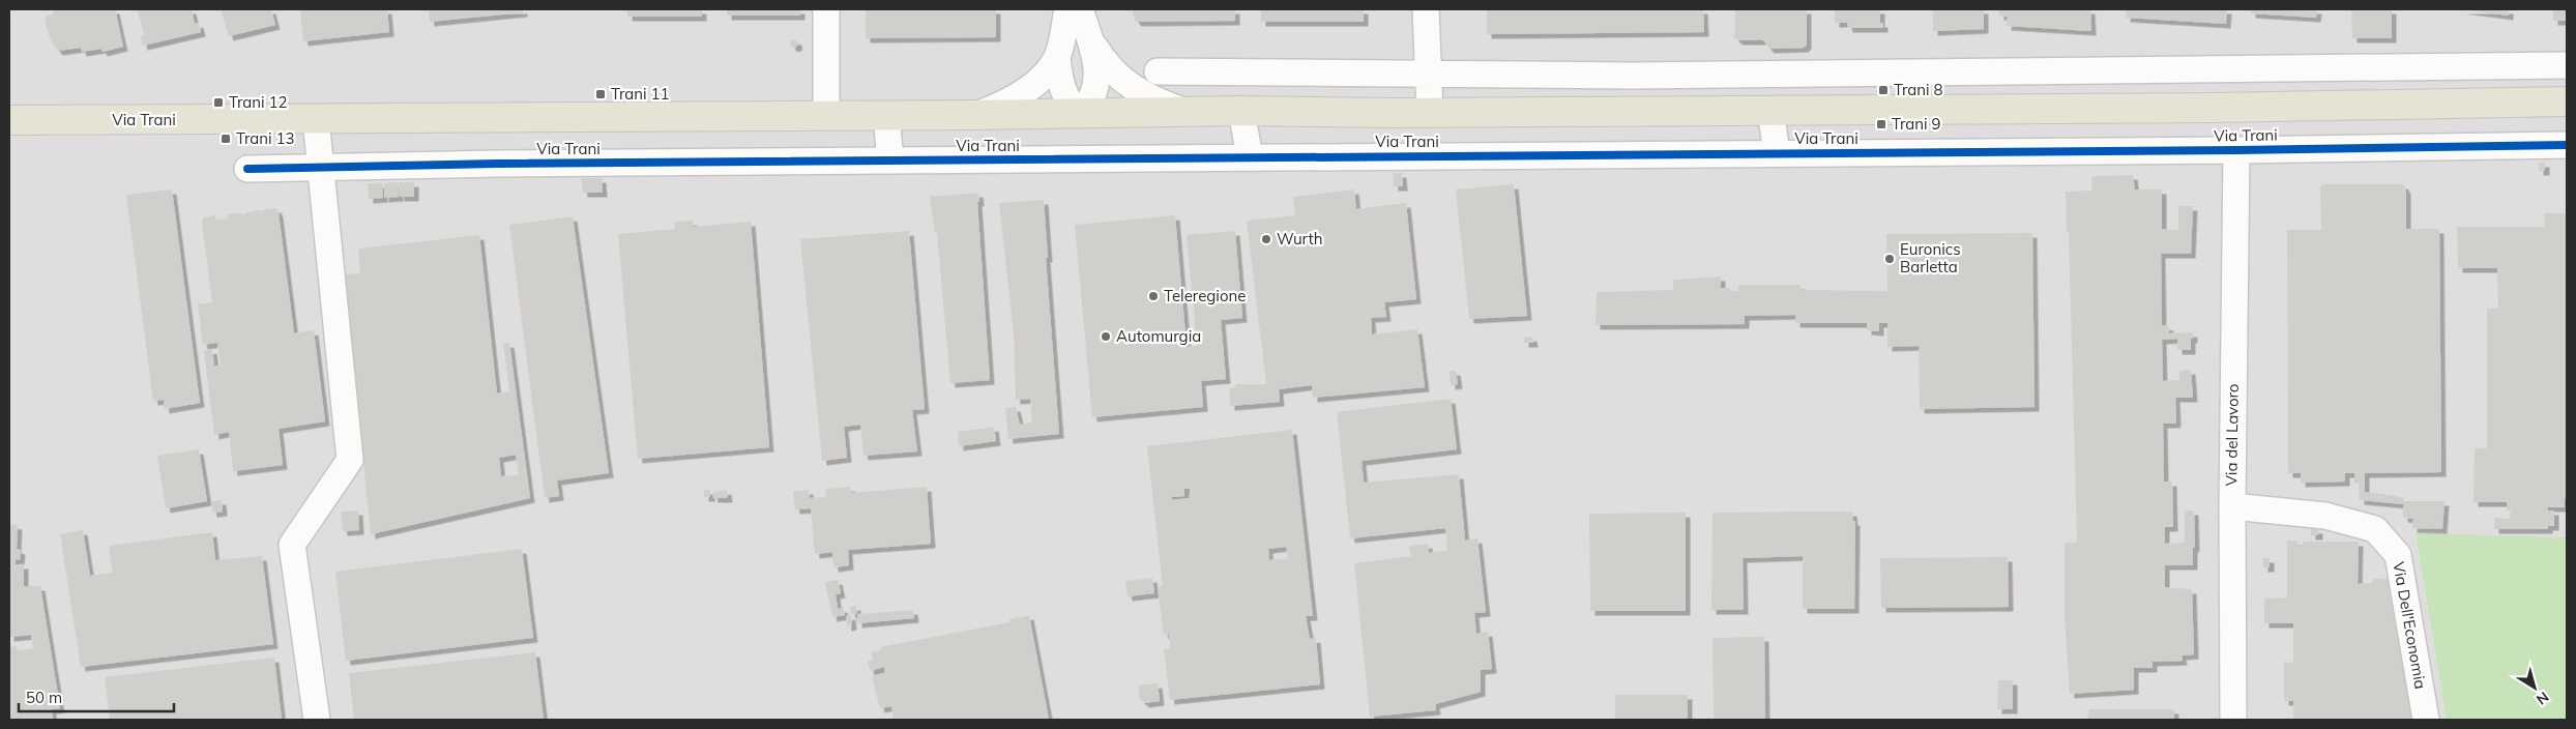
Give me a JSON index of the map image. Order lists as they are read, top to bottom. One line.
{"streets":{"main road":["Via Trani"],"street":["Via del Lavoro","Via Dell'Economia"]},"crossings":[["Via Trani","Via del Lavoro"],["Via del Lavoro","Via Dell'Economia"]],"places":{"transit":["Trani 8","Trani 11","Trani 12","Trani 9","Trani 13"],"other":["Wurth","Euronics Barletta","Teleregione","Automurgia"]},"scale_bar":"50 m","north":"bottom right"}
